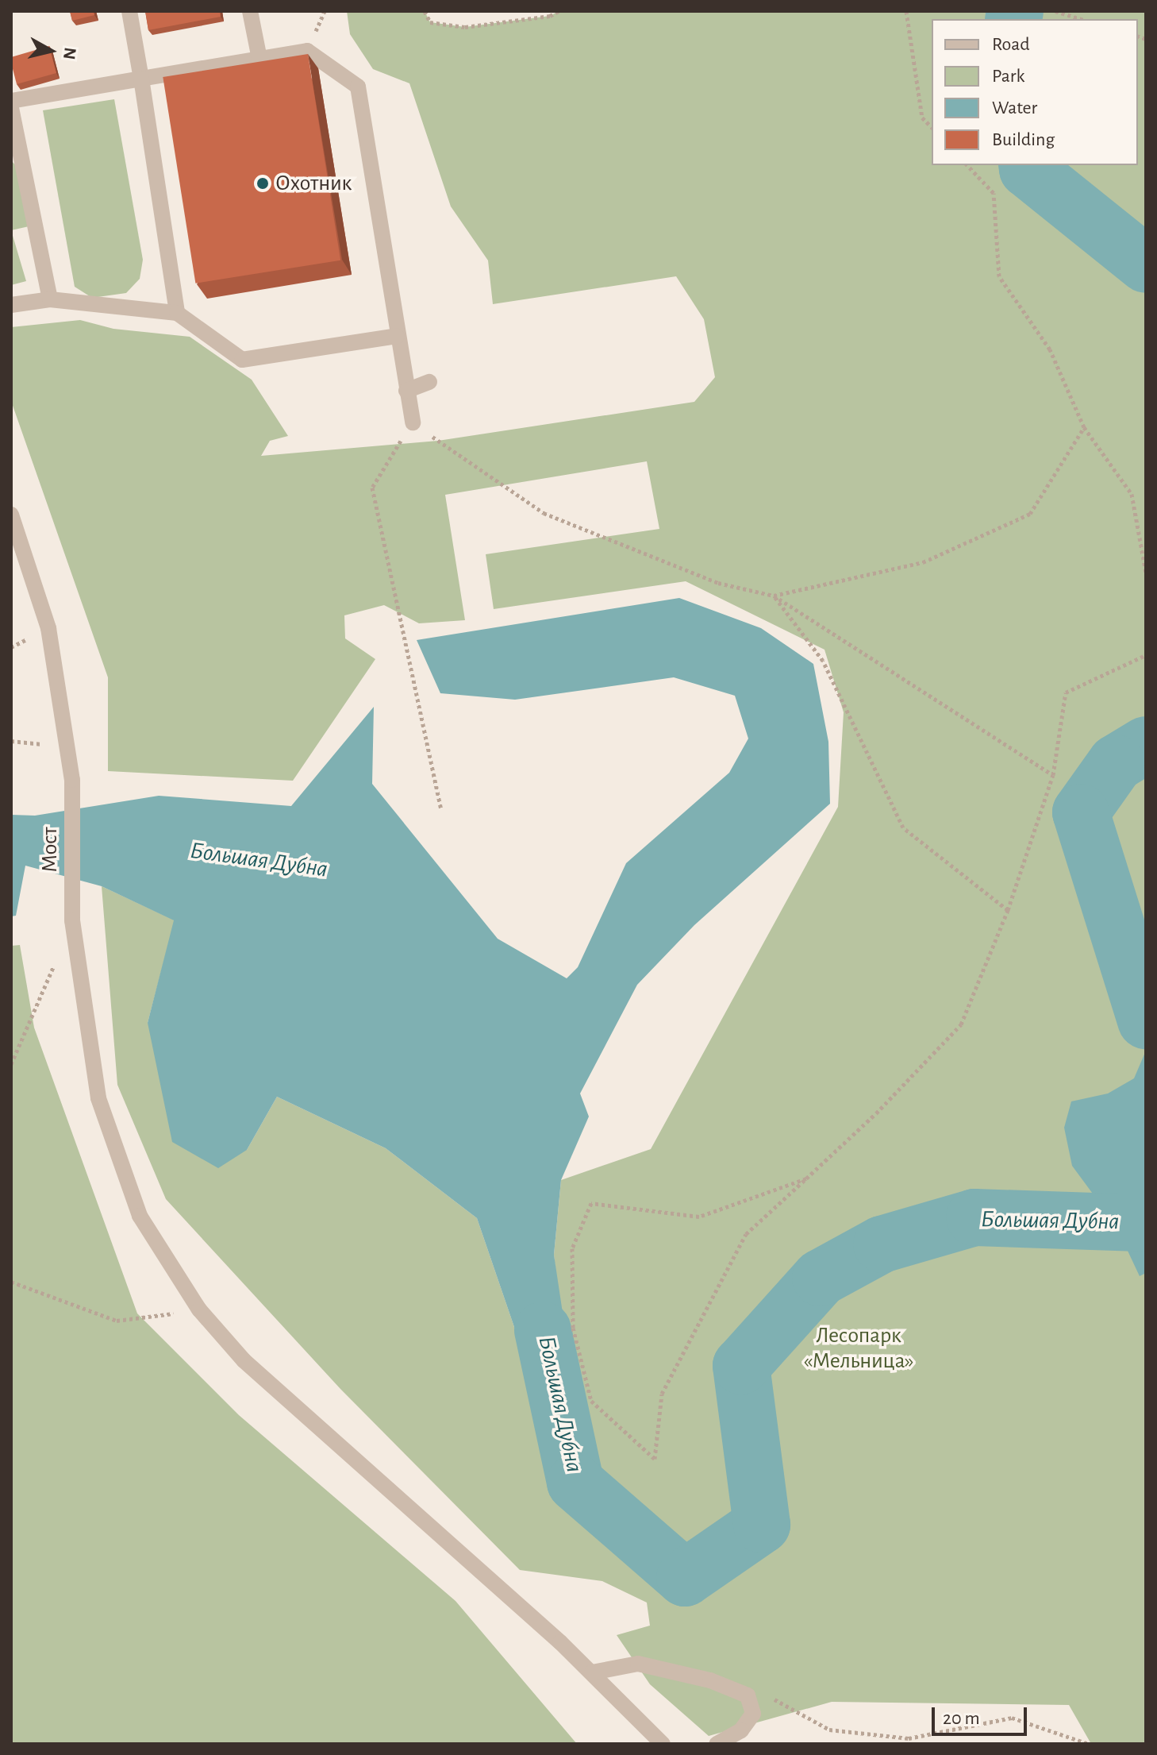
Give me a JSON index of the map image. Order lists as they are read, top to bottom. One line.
{"streets":{"street":["Мост"]},"water":["Большая Дубна"],"parks":["Лесопарк «Мельница»"],"places":["Охотник"],"legend":["Road","Park","Water","Building"],"scale_bar":"20 m","north":"right"}
